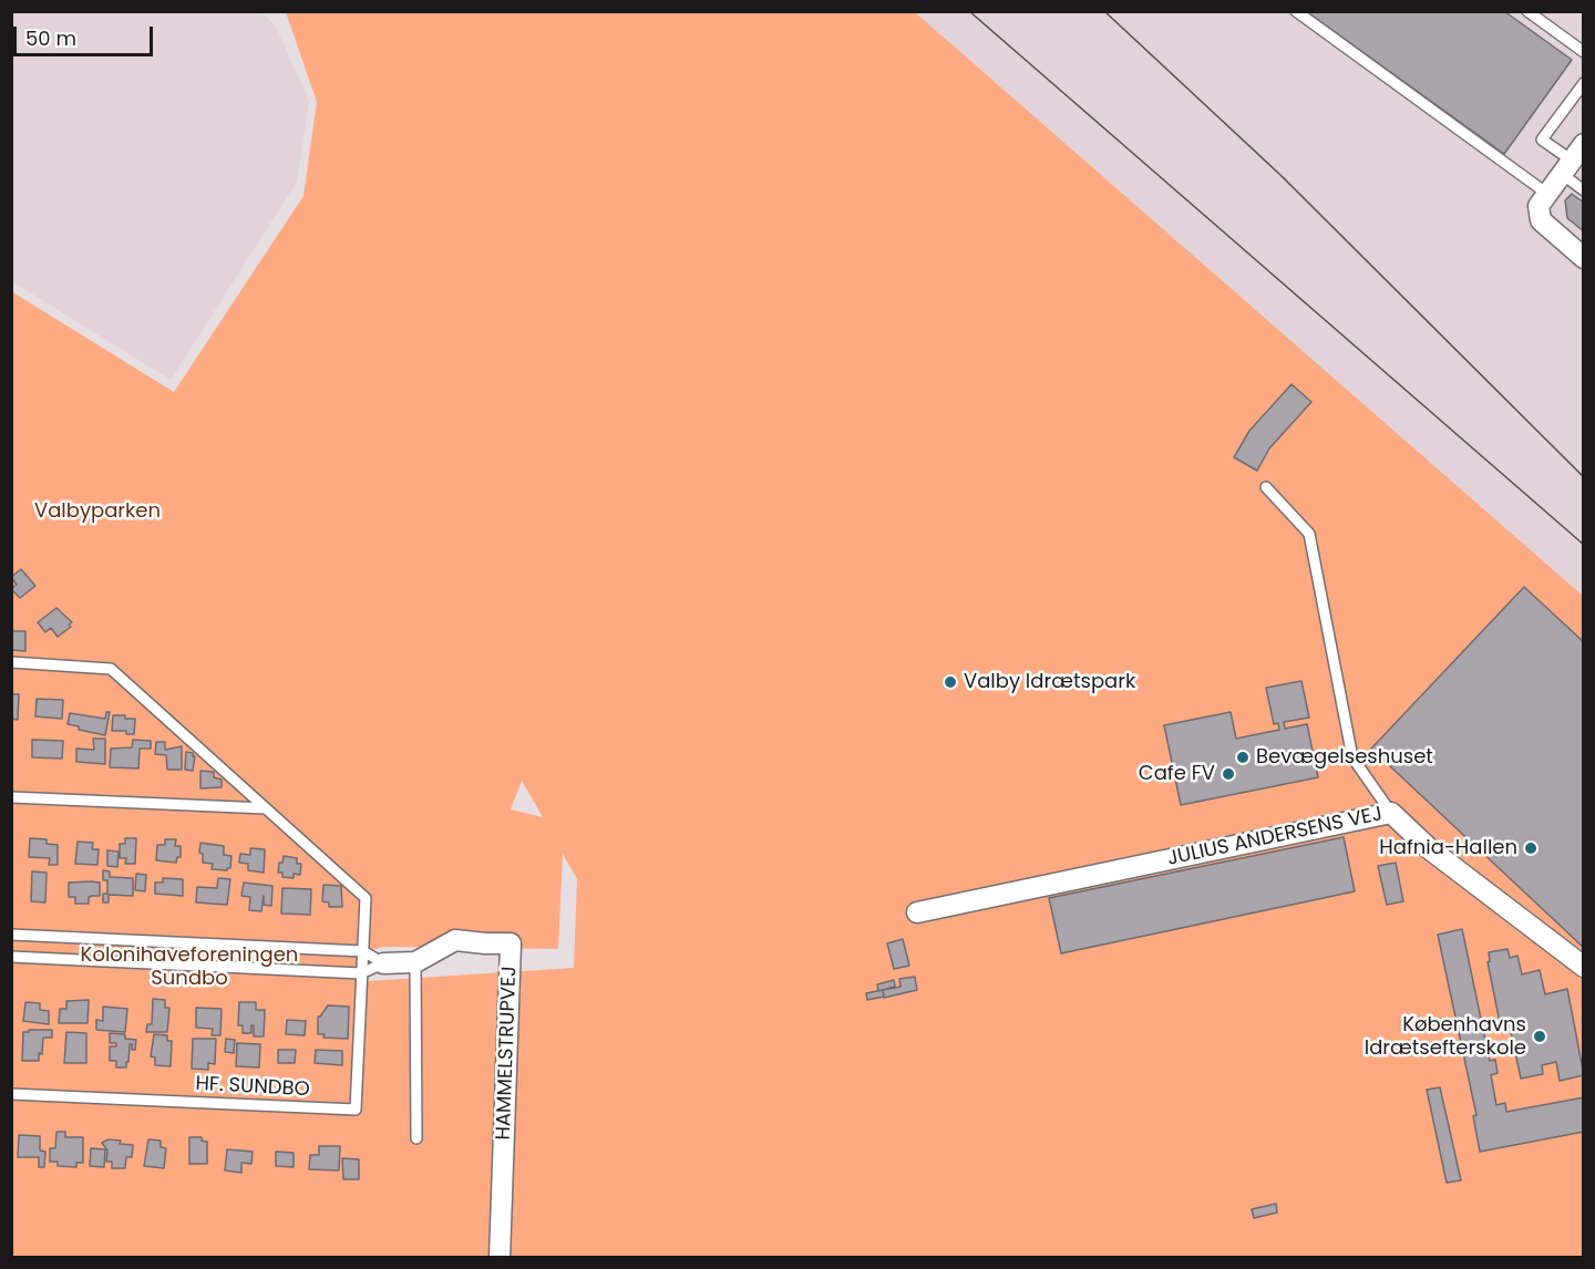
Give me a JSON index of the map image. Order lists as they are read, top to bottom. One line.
{"streets":{"street":["JULIUS ANDERSENS VEJ","HAMMELSTRUPVEJ"],"lane":["HF. SUNDBO"]},"parks":["Valbyparken","Kolonihaveforeningen Sundbo"],"places":["Valby Idrætspark","Bevægelseshuset","Cafe FV","Hafnia-Hallen","Københavns Idrætsefterskole"],"scale_bar":"50 m"}
